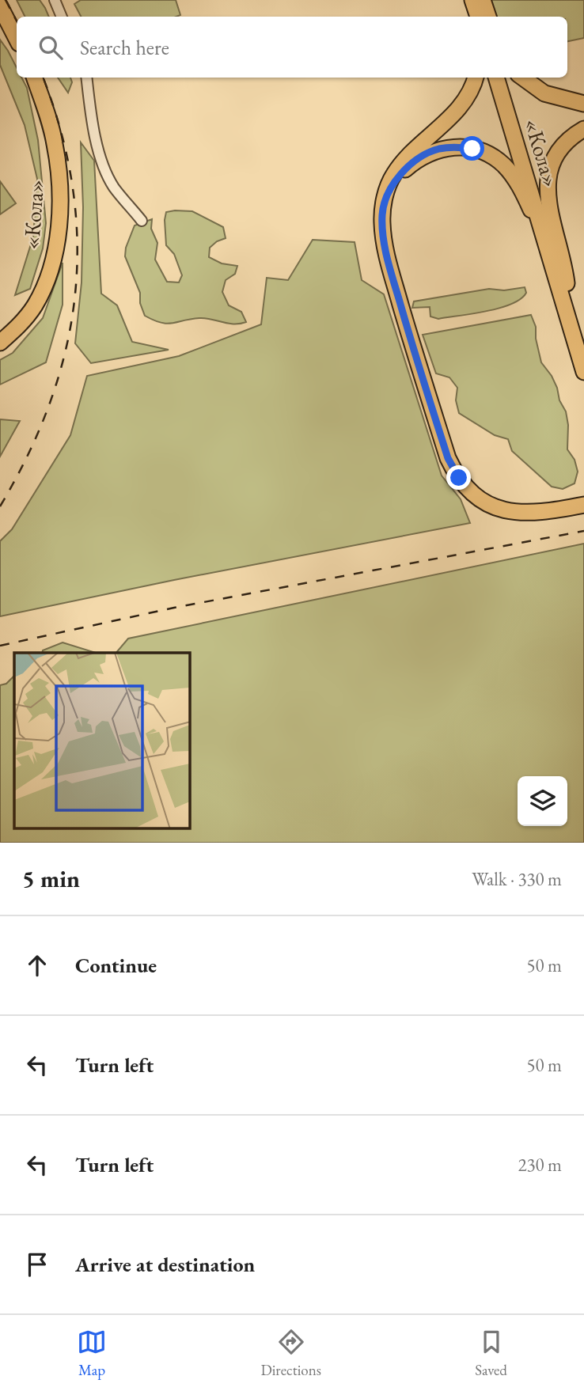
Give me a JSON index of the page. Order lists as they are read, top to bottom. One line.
{"streets":{"main road":["«Кола»"]},"page":{"search":"Search here","heading":["5 min","Walk · 330 m"],"list":[["Continue","50 m"],["Turn left","50 m"],["Turn left","230 m"],"Arrive at destination"],"nav":["Map","Directions","Saved"]}}
